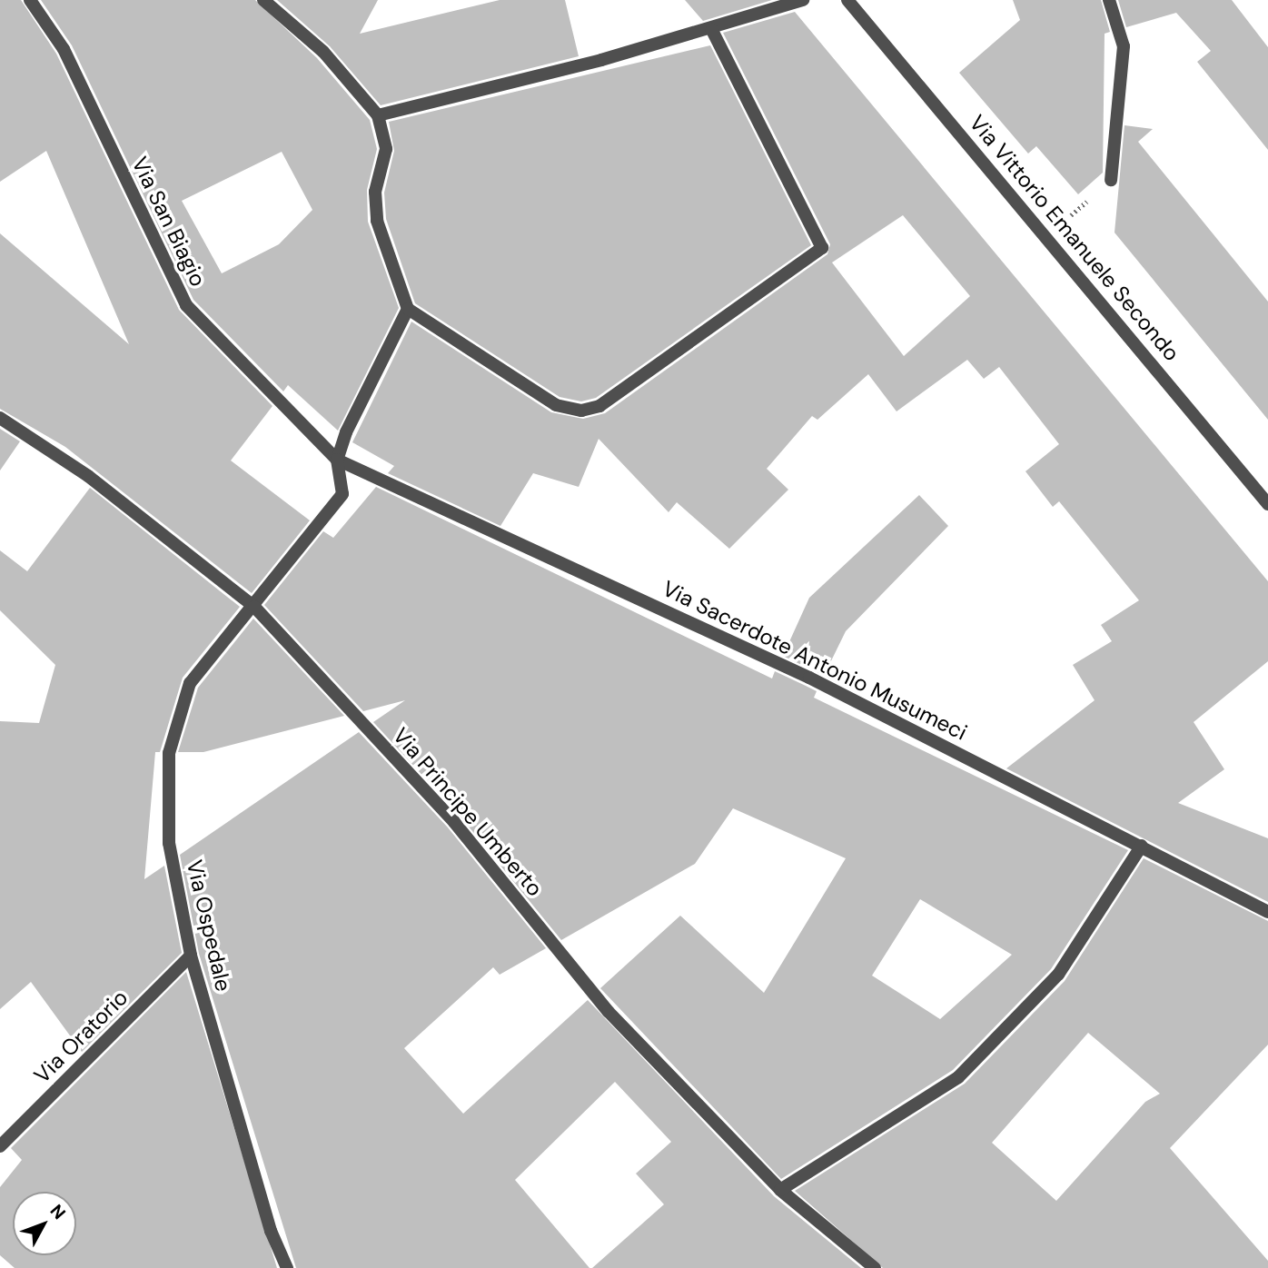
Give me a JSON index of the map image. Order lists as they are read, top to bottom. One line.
{"streets":{"street":["Via San Biagio","Via Vittorio Emanuele Secondo","Via Sacerdote Antonio Musumeci","Via Principe Umberto","Via Ospedale","Via Oratorio"]},"crossings":[["Via San Biagio","Via Sacerdote Antonio Musumeci"],["Via San Biagio","Via Ospedale"],["Via Sacerdote Antonio Musumeci","Via Ospedale"],["Via Principe Umberto","Via Ospedale"],["Via Ospedale","Via Oratorio"]],"north":"top right"}
